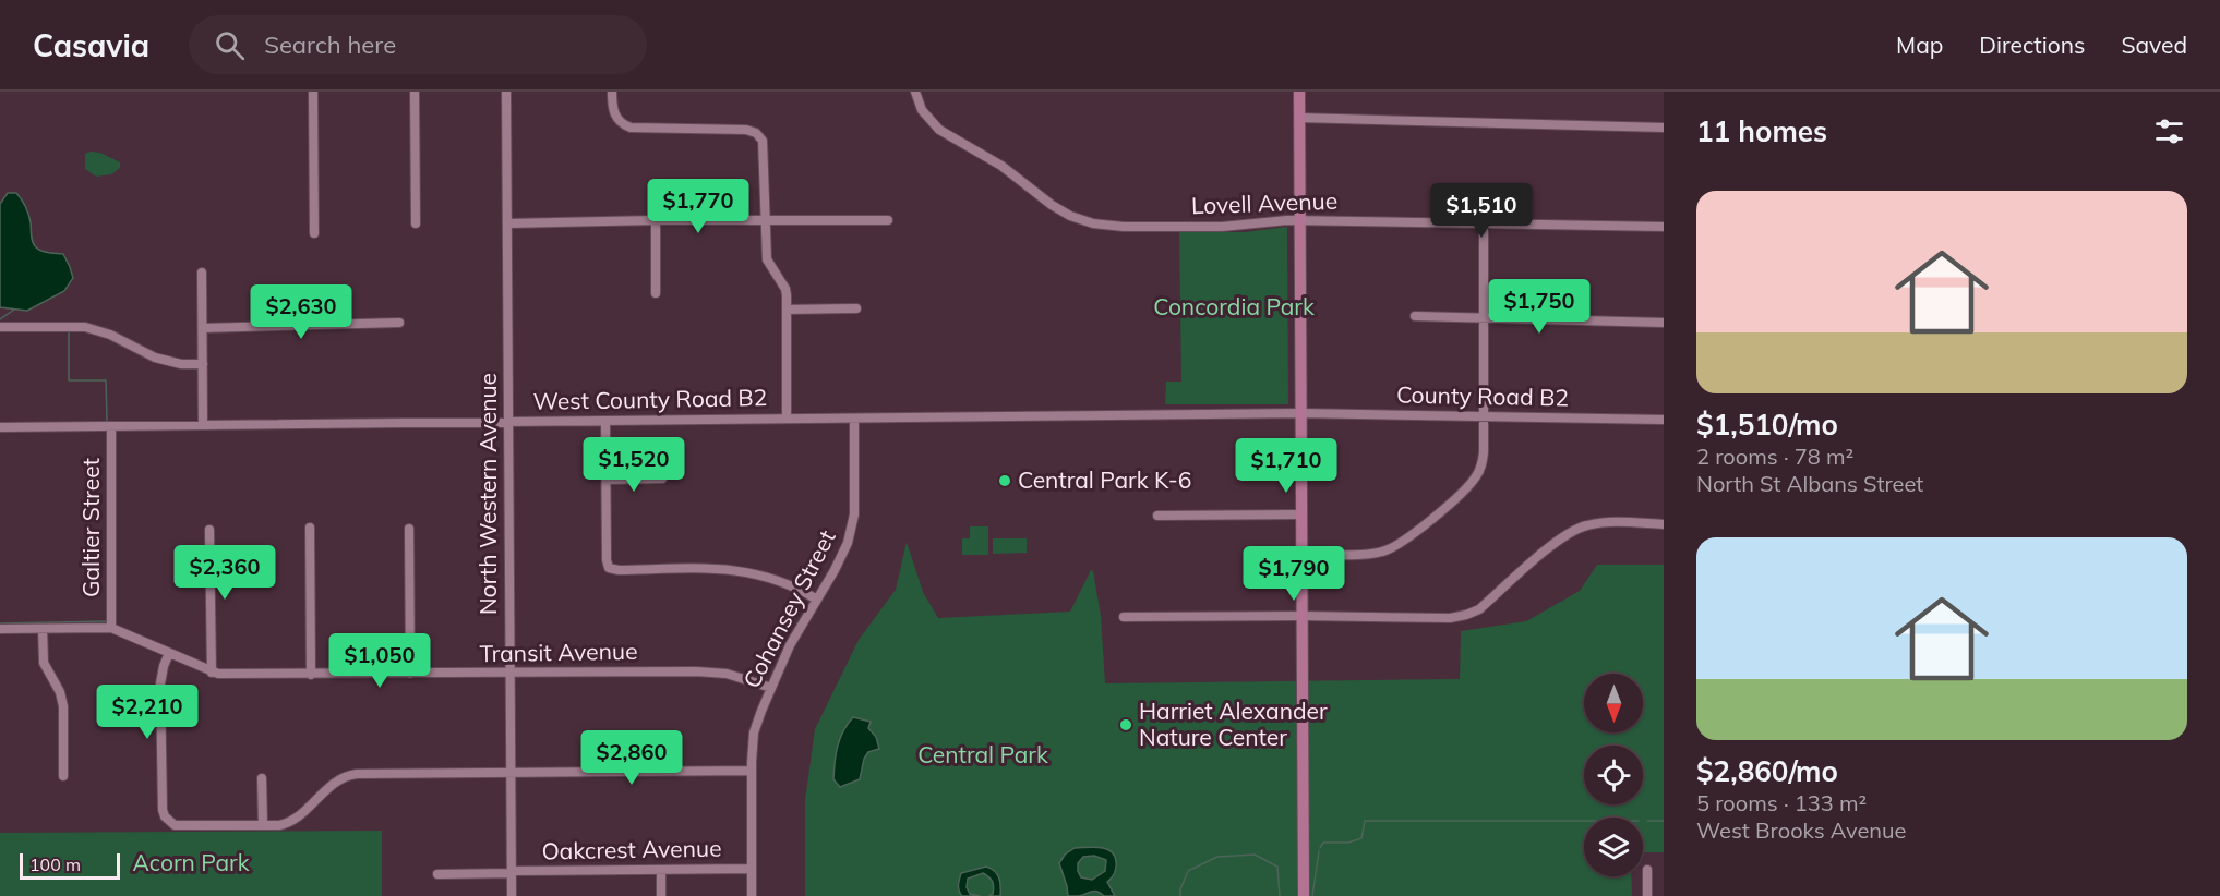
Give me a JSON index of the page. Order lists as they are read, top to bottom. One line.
{"streets":{"street":["Lovell Avenue","County Road B2","West County Road B2","North Western Avenue","Galtier Street","Cohansey Street","Transit Avenue","Oakcrest Avenue"]},"crossings":[["County Road B2","West County Road B2"],["West County Road B2","North Western Avenue"],["West County Road B2","Galtier Street"],["West County Road B2","Cohansey Street"],["North Western Avenue","Transit Avenue"],["North Western Avenue","Oakcrest Avenue"],["Galtier Street","Transit Avenue"],["Cohansey Street","Transit Avenue"],["Cohansey Street","Oakcrest Avenue"]],"parks":["Concordia Park","Central Park","Acorn Park"],"places":["Central Park K-6","Harriet Alexander Nature Center"],"scale_bar":"100 m","north":"bottom","page":{"header":"Casavia","search":"Search here","nav":["Map","Directions","Saved"],"heading":"11 homes","list":[{"name":"$1,510/mo","note":"2 rooms · 78 m² · North St Albans Street"},{"name":"$2,860/mo","note":"5 rooms · 133 m² · West Brooks Avenue"}],"price":["$1,770","$1,510","$1,750","$2,630","$1,520","$1,710","$2,360","$1,790","$1,050","$2,210","$2,860"],"scale":"100 m"}}
